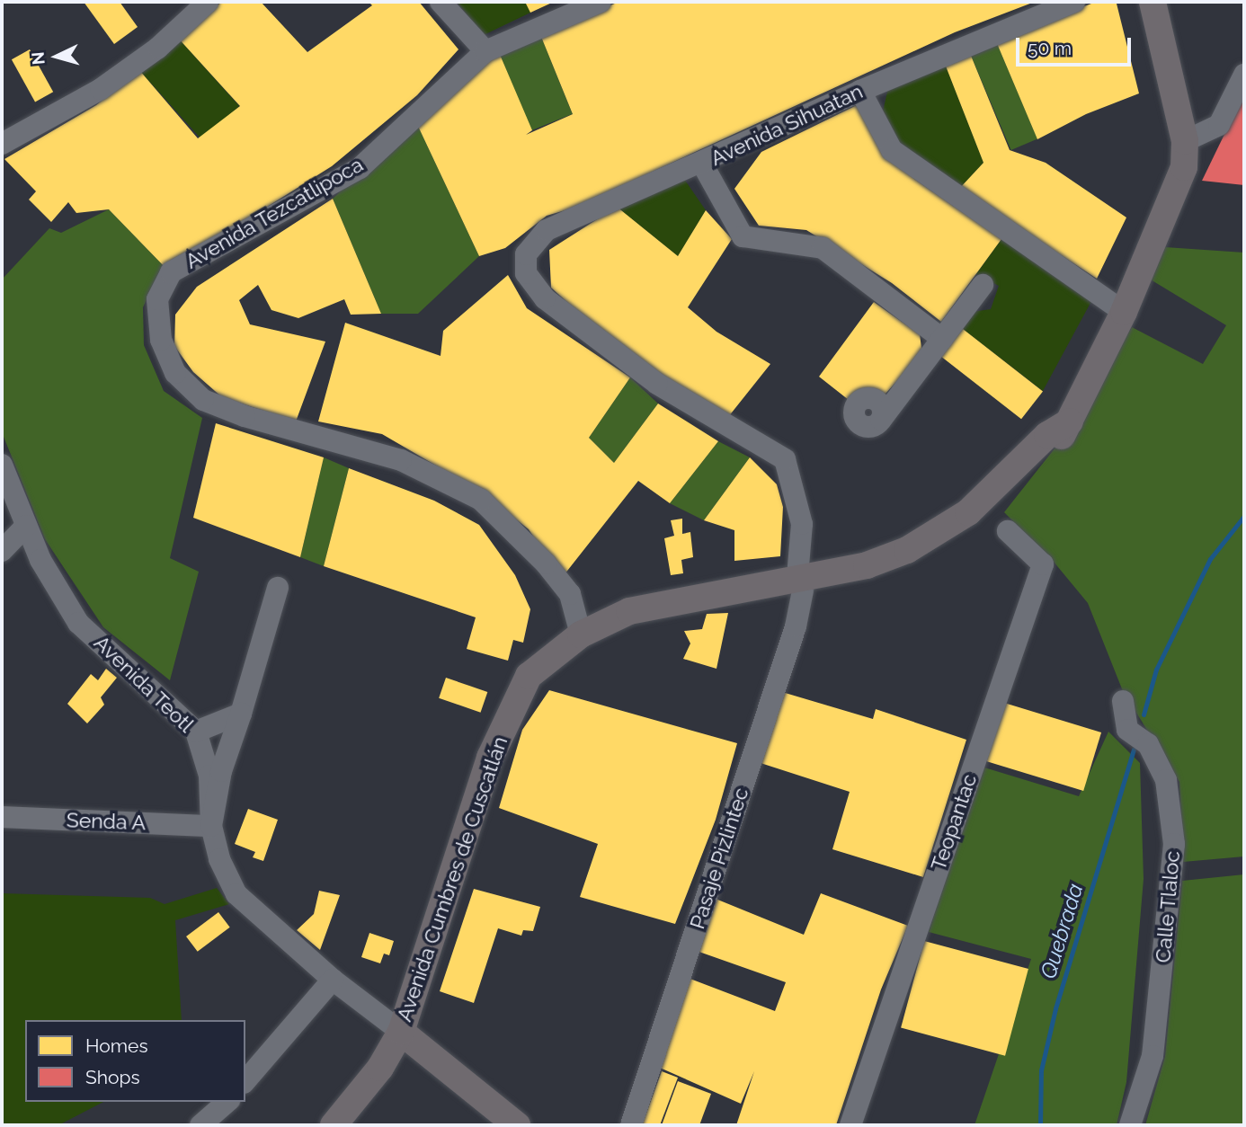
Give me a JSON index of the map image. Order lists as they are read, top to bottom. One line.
{"streets":{"main road":["Avenida Cumbres de Cuscatlán"],"street":["Avenida Sihuatan","Avenida Tezcatlipoca","Avenida Teotl","Senda A","Teopantac","Pasaje Pizlintec","Calle Tlaloc"]},"crossings":[["Avenida Sihuatan","Pasaje Pizlintec"],["Avenida Tezcatlipoca","Avenida Cumbres de Cuscatlán"],["Avenida Teotl","Senda A"],["Avenida Teotl","Avenida Cumbres de Cuscatlán"],["Pasaje Pizlintec","Avenida Cumbres de Cuscatlán"]],"water":["Quebrada"],"legend":["Homes","Shops"],"scale_bar":"50 m","north":"left"}
